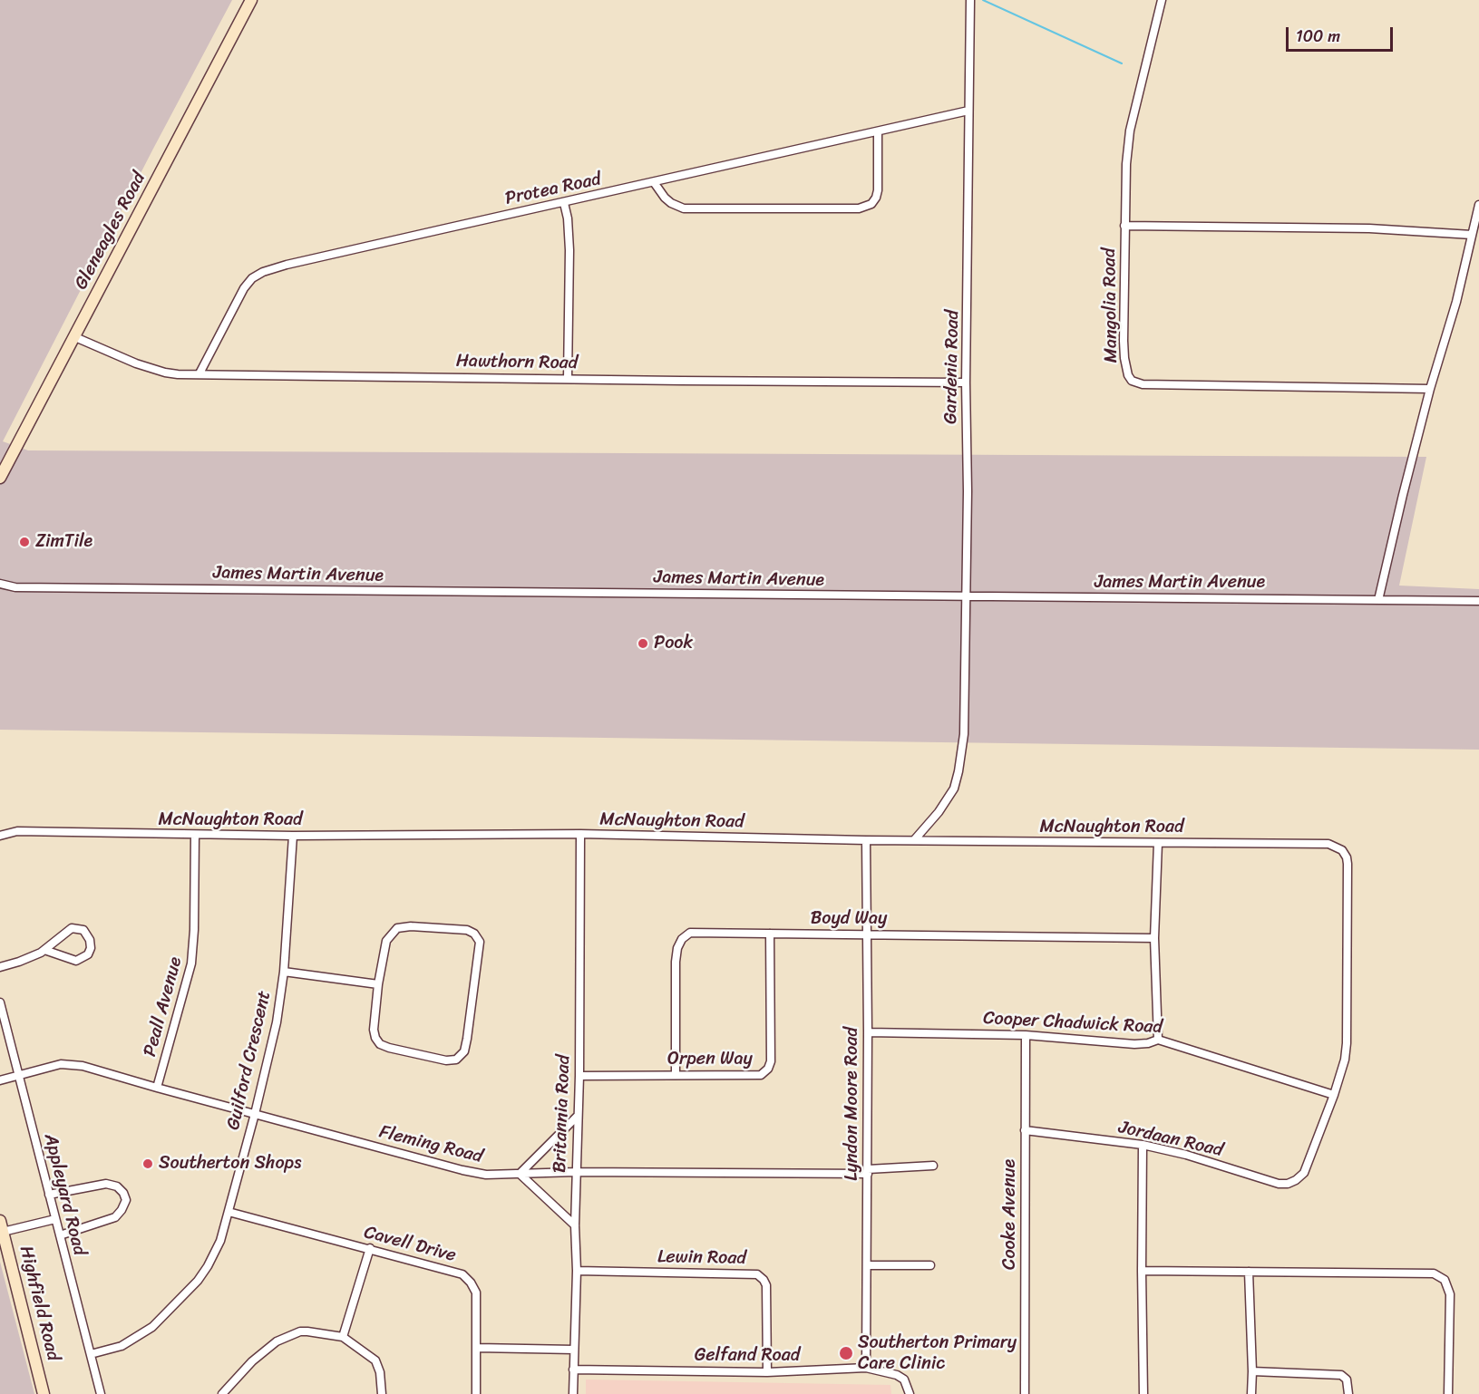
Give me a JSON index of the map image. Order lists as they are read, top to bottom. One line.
{"streets":{"street":["Protea Road","Gleneagles Road","Mangolia Road","Hawthorn Road","Gardenia Road","James Martin Avenue","McNaughton Road","Boyd Way","Peall Avenue","Cooper Chadwick Road","Orpen Way","Guilford Crescent","Lyndon Moore Road","Britannia Road","Jordaan Road","Fleming Road","Appleyard Road","Cooke Avenue","Cavell Drive","Lewin Road","Highfield Road","Gelfand Road"]},"crossings":[["Protea Road","Hawthorn Road"],["Protea Road","Gardenia Road"],["Gleneagles Road","Hawthorn Road"],["Hawthorn Road","Gardenia Road"],["Gardenia Road","James Martin Avenue"],["Gardenia Road","McNaughton Road"],["McNaughton Road","Peall Avenue"],["McNaughton Road","Cooper Chadwick Road"],["McNaughton Road","Guilford Crescent"],["McNaughton Road","Lyndon Moore Road"],["McNaughton Road","Britannia Road"],["McNaughton Road","Jordaan Road"],["Boyd Way","Orpen Way"],["Boyd Way","Lyndon Moore Road"],["Peall Avenue","Fleming Road"],["Cooper Chadwick Road","Lyndon Moore Road"],["Cooper Chadwick Road","Jordaan Road"],["Cooper Chadwick Road","Cooke Avenue"],["Orpen Way","Britannia Road"],["Guilford Crescent","Fleming Road"],["Guilford Crescent","Appleyard Road"],["Guilford Crescent","Cavell Drive"],["Lyndon Moore Road","Fleming Road"],["Lyndon Moore Road","Gelfand Road"],["Britannia Road","Fleming Road"],["Britannia Road","Lewin Road"],["Britannia Road","Gelfand Road"],["Jordaan Road","Cooke Avenue"],["Fleming Road","Appleyard Road"],["Lewin Road","Gelfand Road"]],"places":["ZimTile","Pook","Southerton Shops","Southerton Primary Care Clinic"],"scale_bar":"100 m"}
